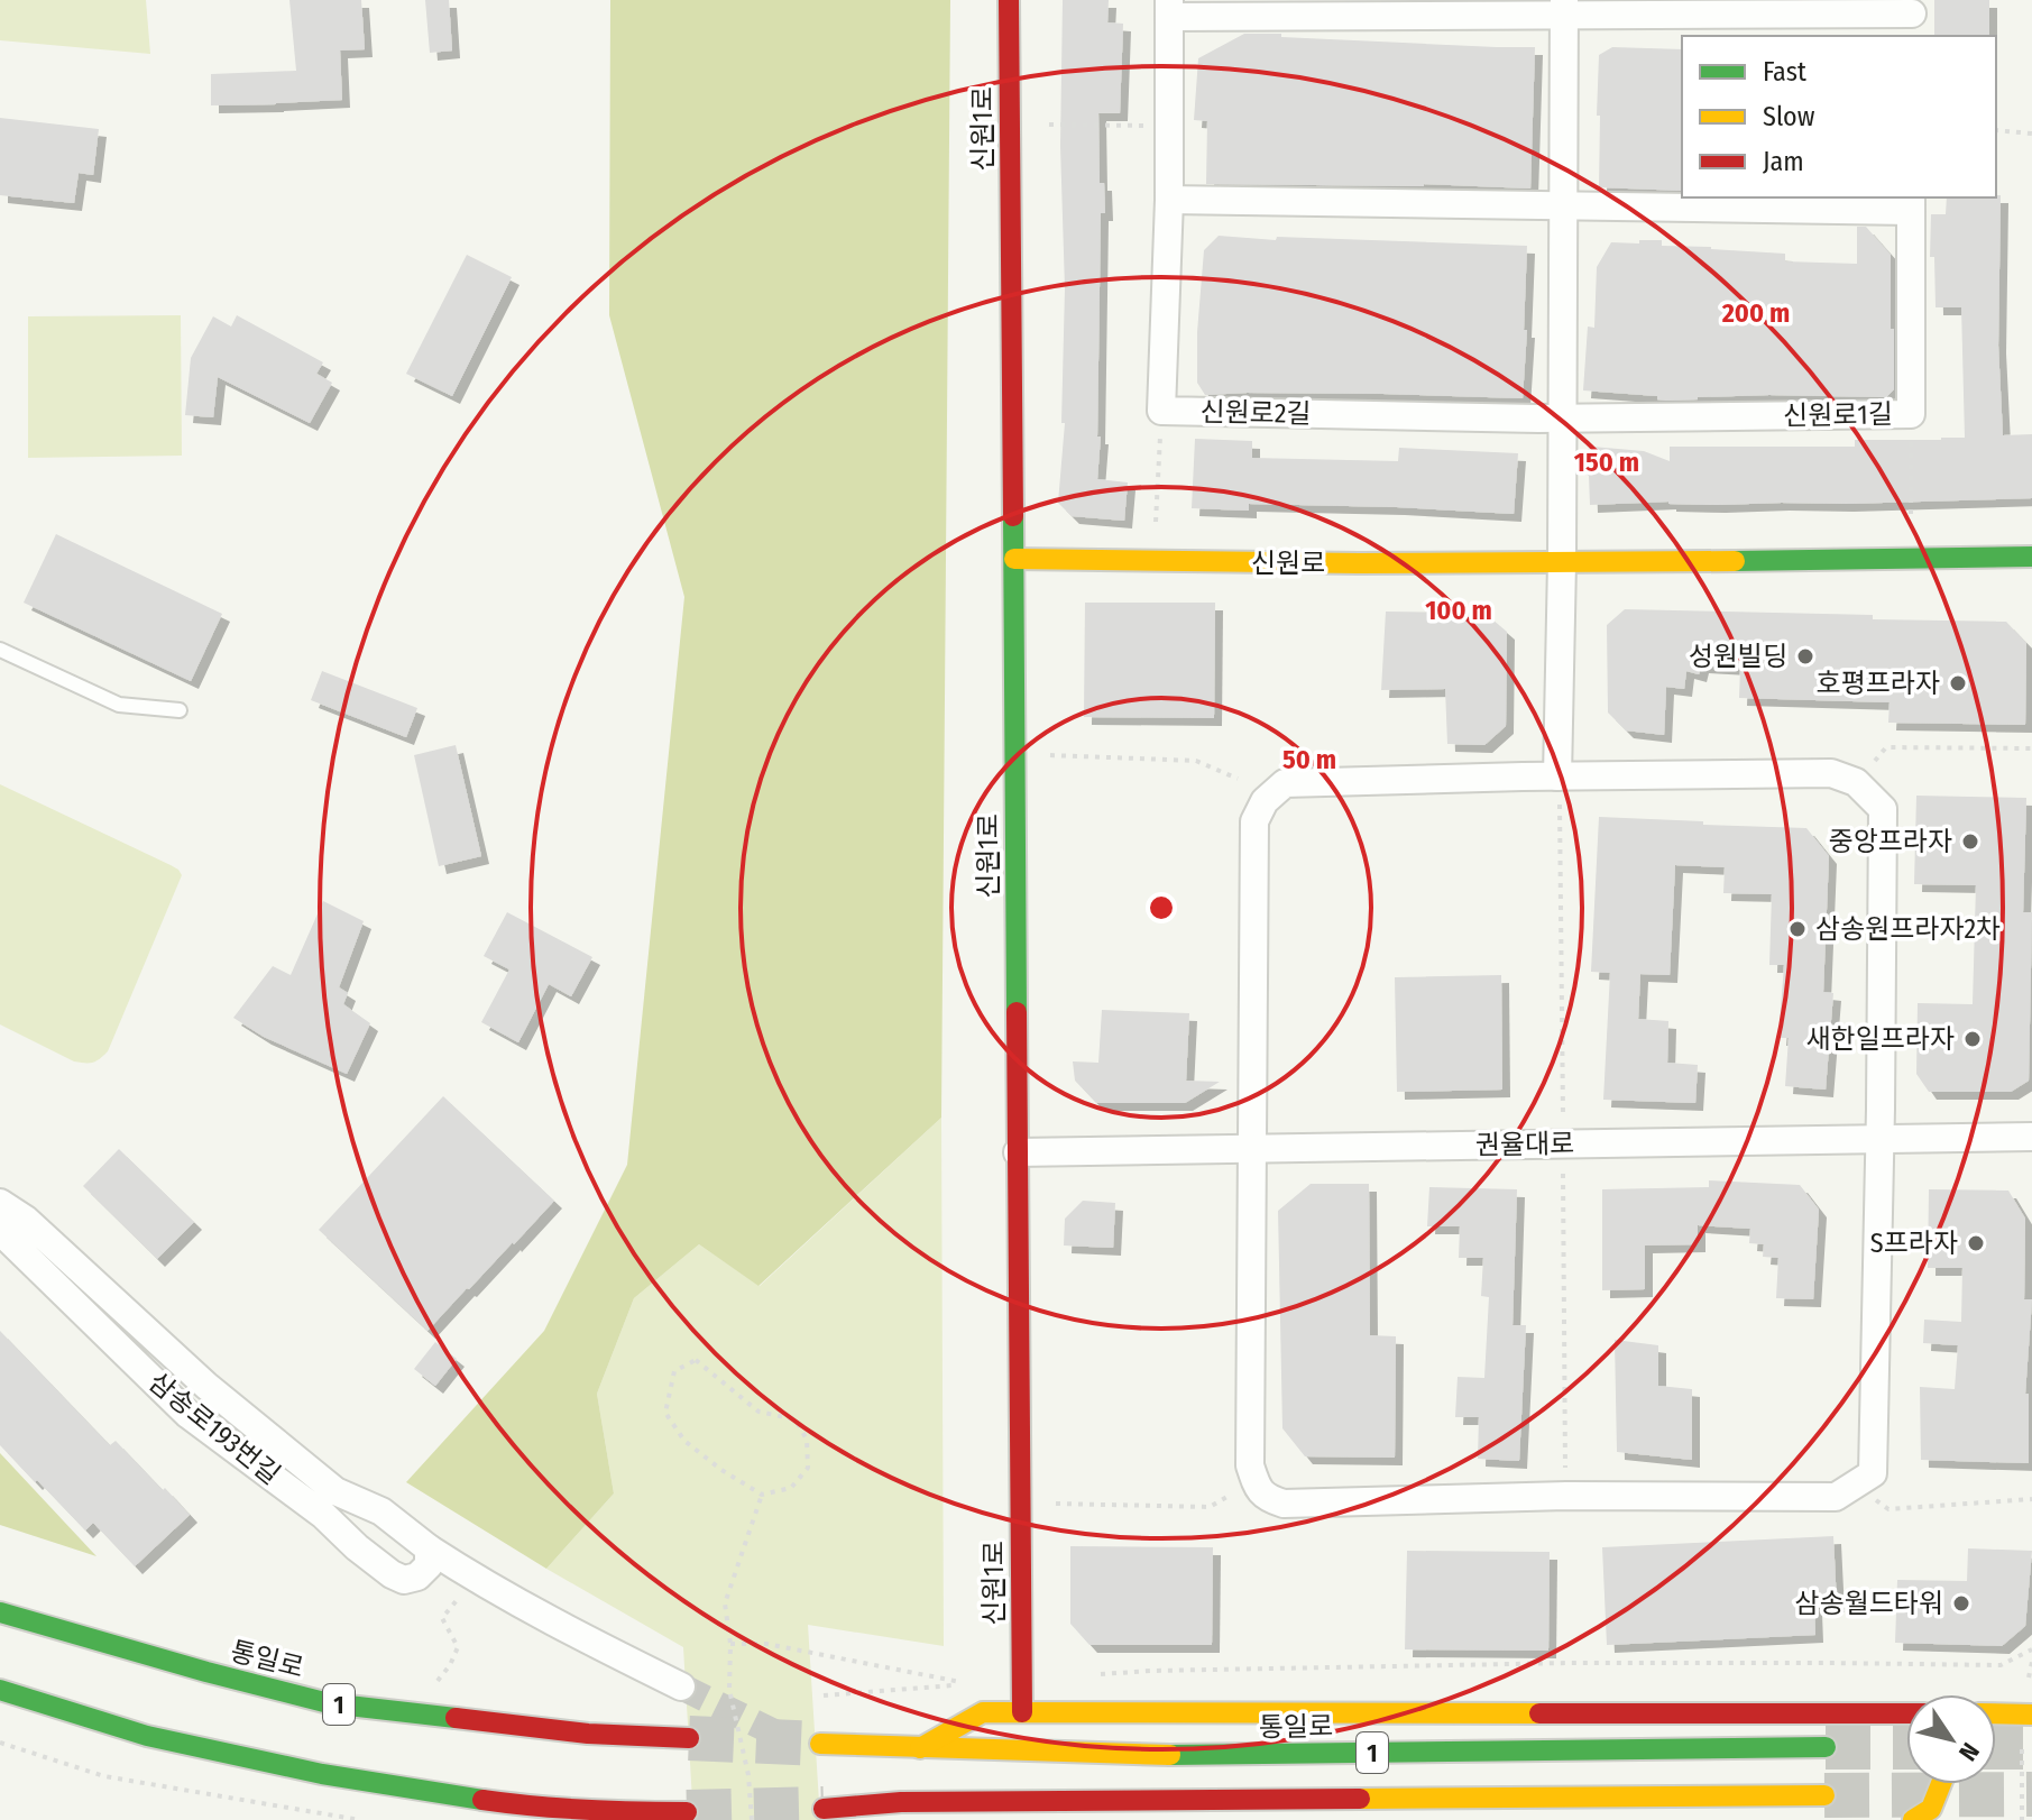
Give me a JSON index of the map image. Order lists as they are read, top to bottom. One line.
{"streets":{"main road":["신원1로","신원로","통일로","1"],"street":["신원로2길","신원로1길","권율대로","삼송로193번길"]},"crossings":[["신원1로","신원로"],["신원1로","권율대로"],["신원로2길","신원로1길"]],"places":["성원빌딩","호평프라자","중앙프라자","삼송원프라자2차","새한일프라자","S프라자","삼송월드타워"],"legend":["Fast","Slow","Jam"],"north":"bottom right","rings":["200 m","150 m","100 m","50 m"]}
